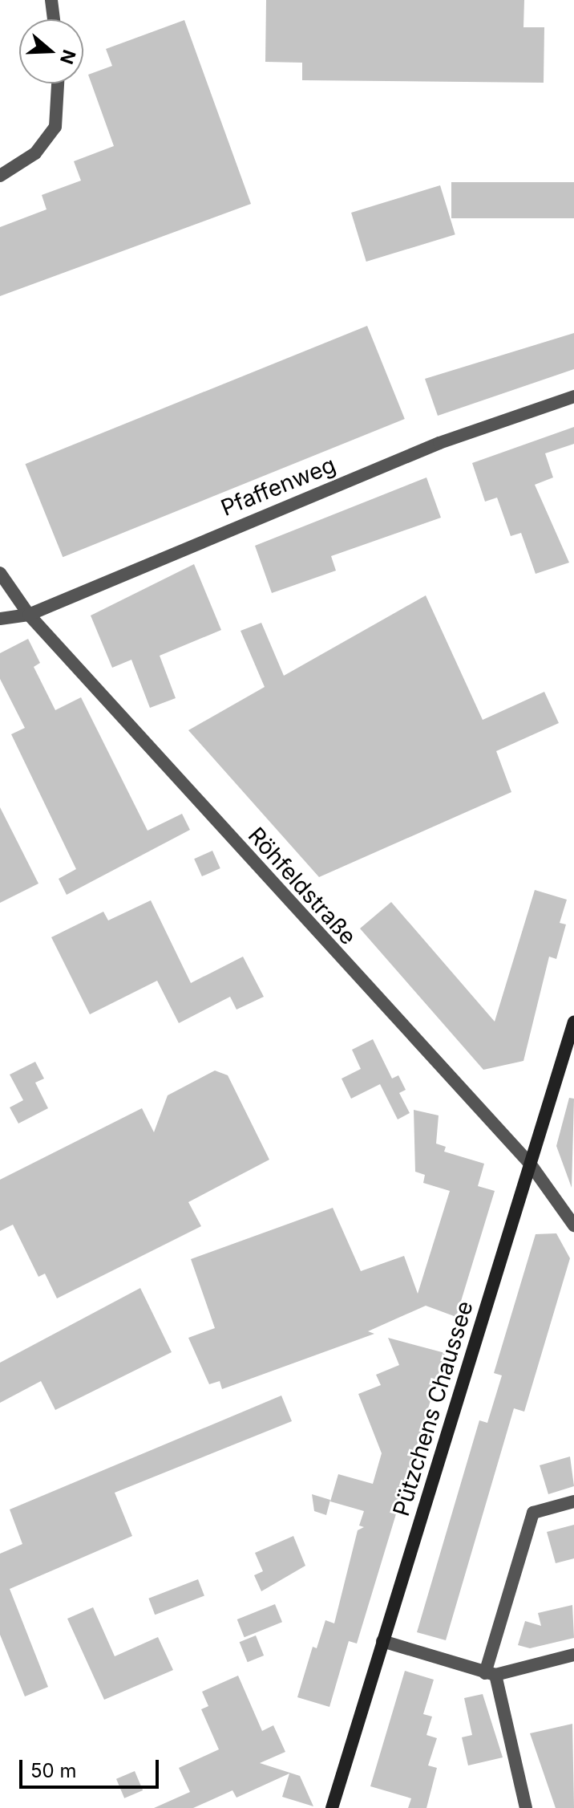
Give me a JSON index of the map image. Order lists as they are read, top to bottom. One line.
{"streets":{"street":["Pfaffenweg","Röhfeldstraße","Pützchens Chaussee"]},"crossings":[["Pfaffenweg","Röhfeldstraße"],["Röhfeldstraße","Pützchens Chaussee"]],"scale_bar":"50 m","north":"right"}
